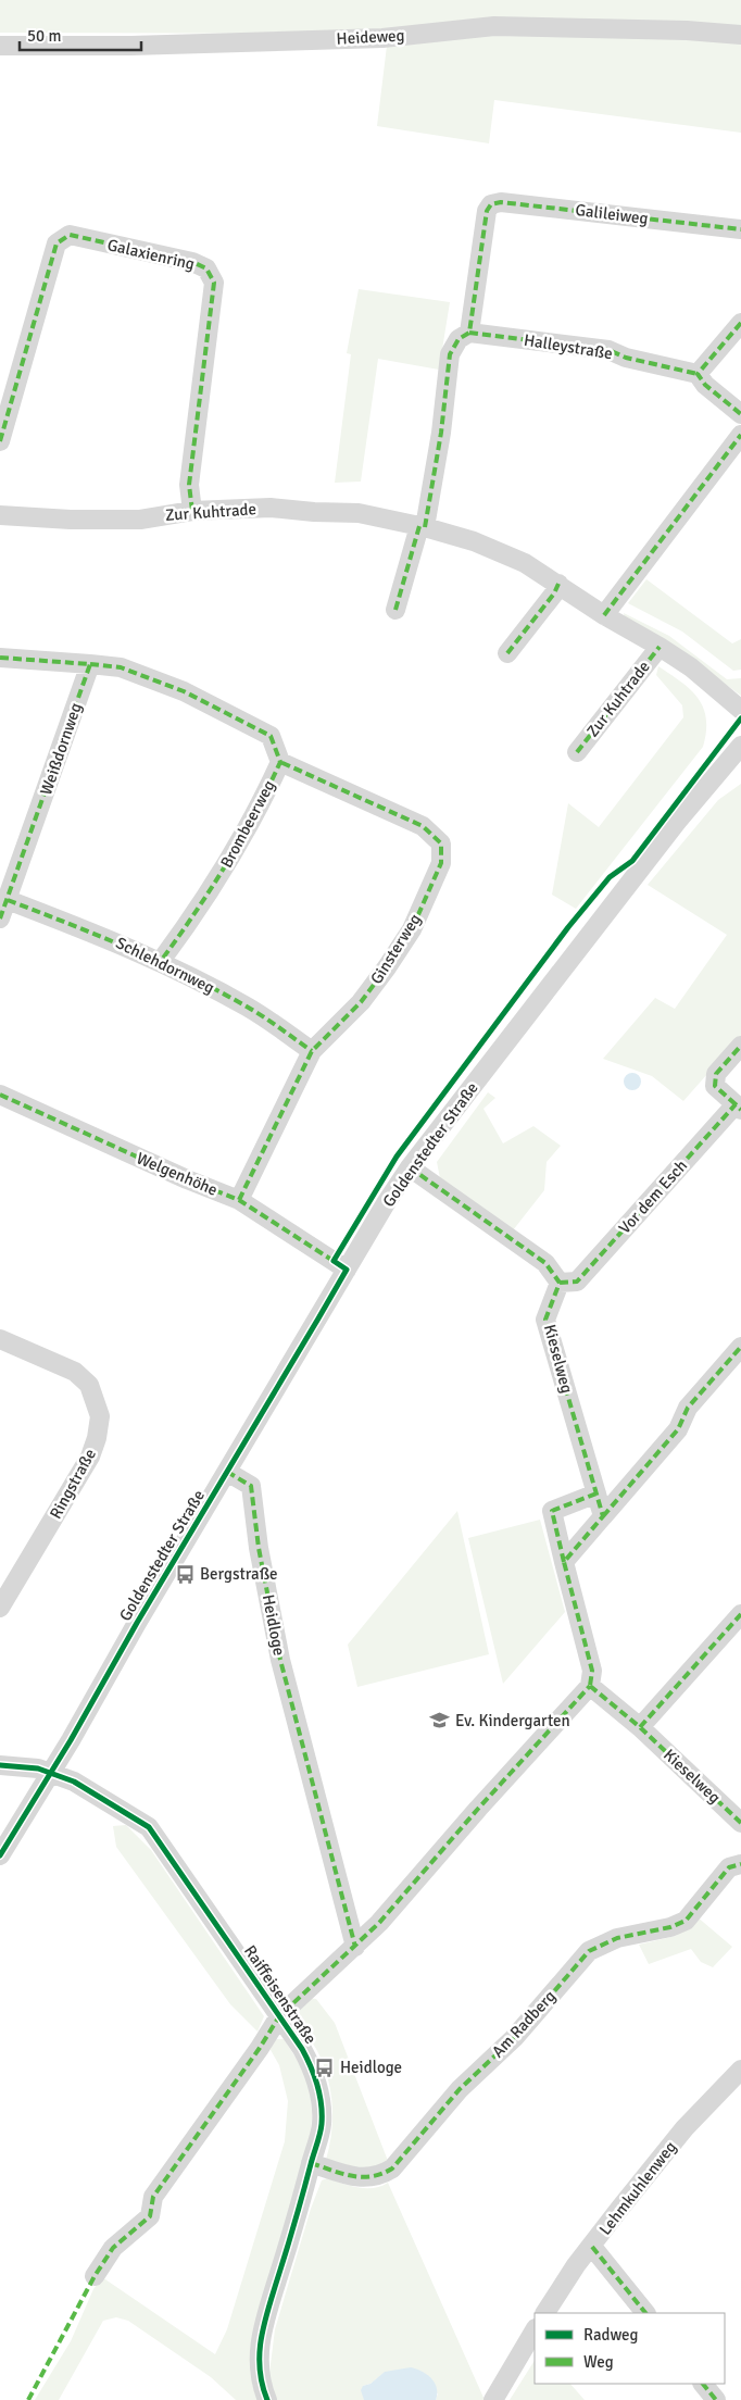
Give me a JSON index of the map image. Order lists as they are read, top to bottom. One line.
{"streets":{"street":["Heideweg","Galileiweg","Galaxienring","Halleystraße","Zur Kuhtrade","Weißdornweg","Brombeerweg","Ginsterweg","Schlehdornweg","Goldenstedter Straße","Welgenhöhe","Vor dem Esch","Kieselweg","Ringstraße","Heidloge","Raiffeisenstraße","Am Radberg","Lehmkuhlenweg"]},"crossings":[["Galileiweg","Halleystraße"],["Galaxienring","Zur Kuhtrade"],["Weißdornweg","Brombeerweg"],["Weißdornweg","Schlehdornweg"],["Brombeerweg","Ginsterweg"],["Brombeerweg","Schlehdornweg"],["Ginsterweg","Schlehdornweg"],["Ginsterweg","Welgenhöhe"],["Goldenstedter Straße","Welgenhöhe"],["Goldenstedter Straße","Heidloge"],["Goldenstedter Straße","Raiffeisenstraße"],["Vor dem Esch","Kieselweg"],["Raiffeisenstraße","Am Radberg"]],"places":{"bus stop":["Bergstraße","Heidloge"],"school or university":["Ev. Kindergarten"]},"legend":["Radweg","Weg"],"scale_bar":"50 m"}
